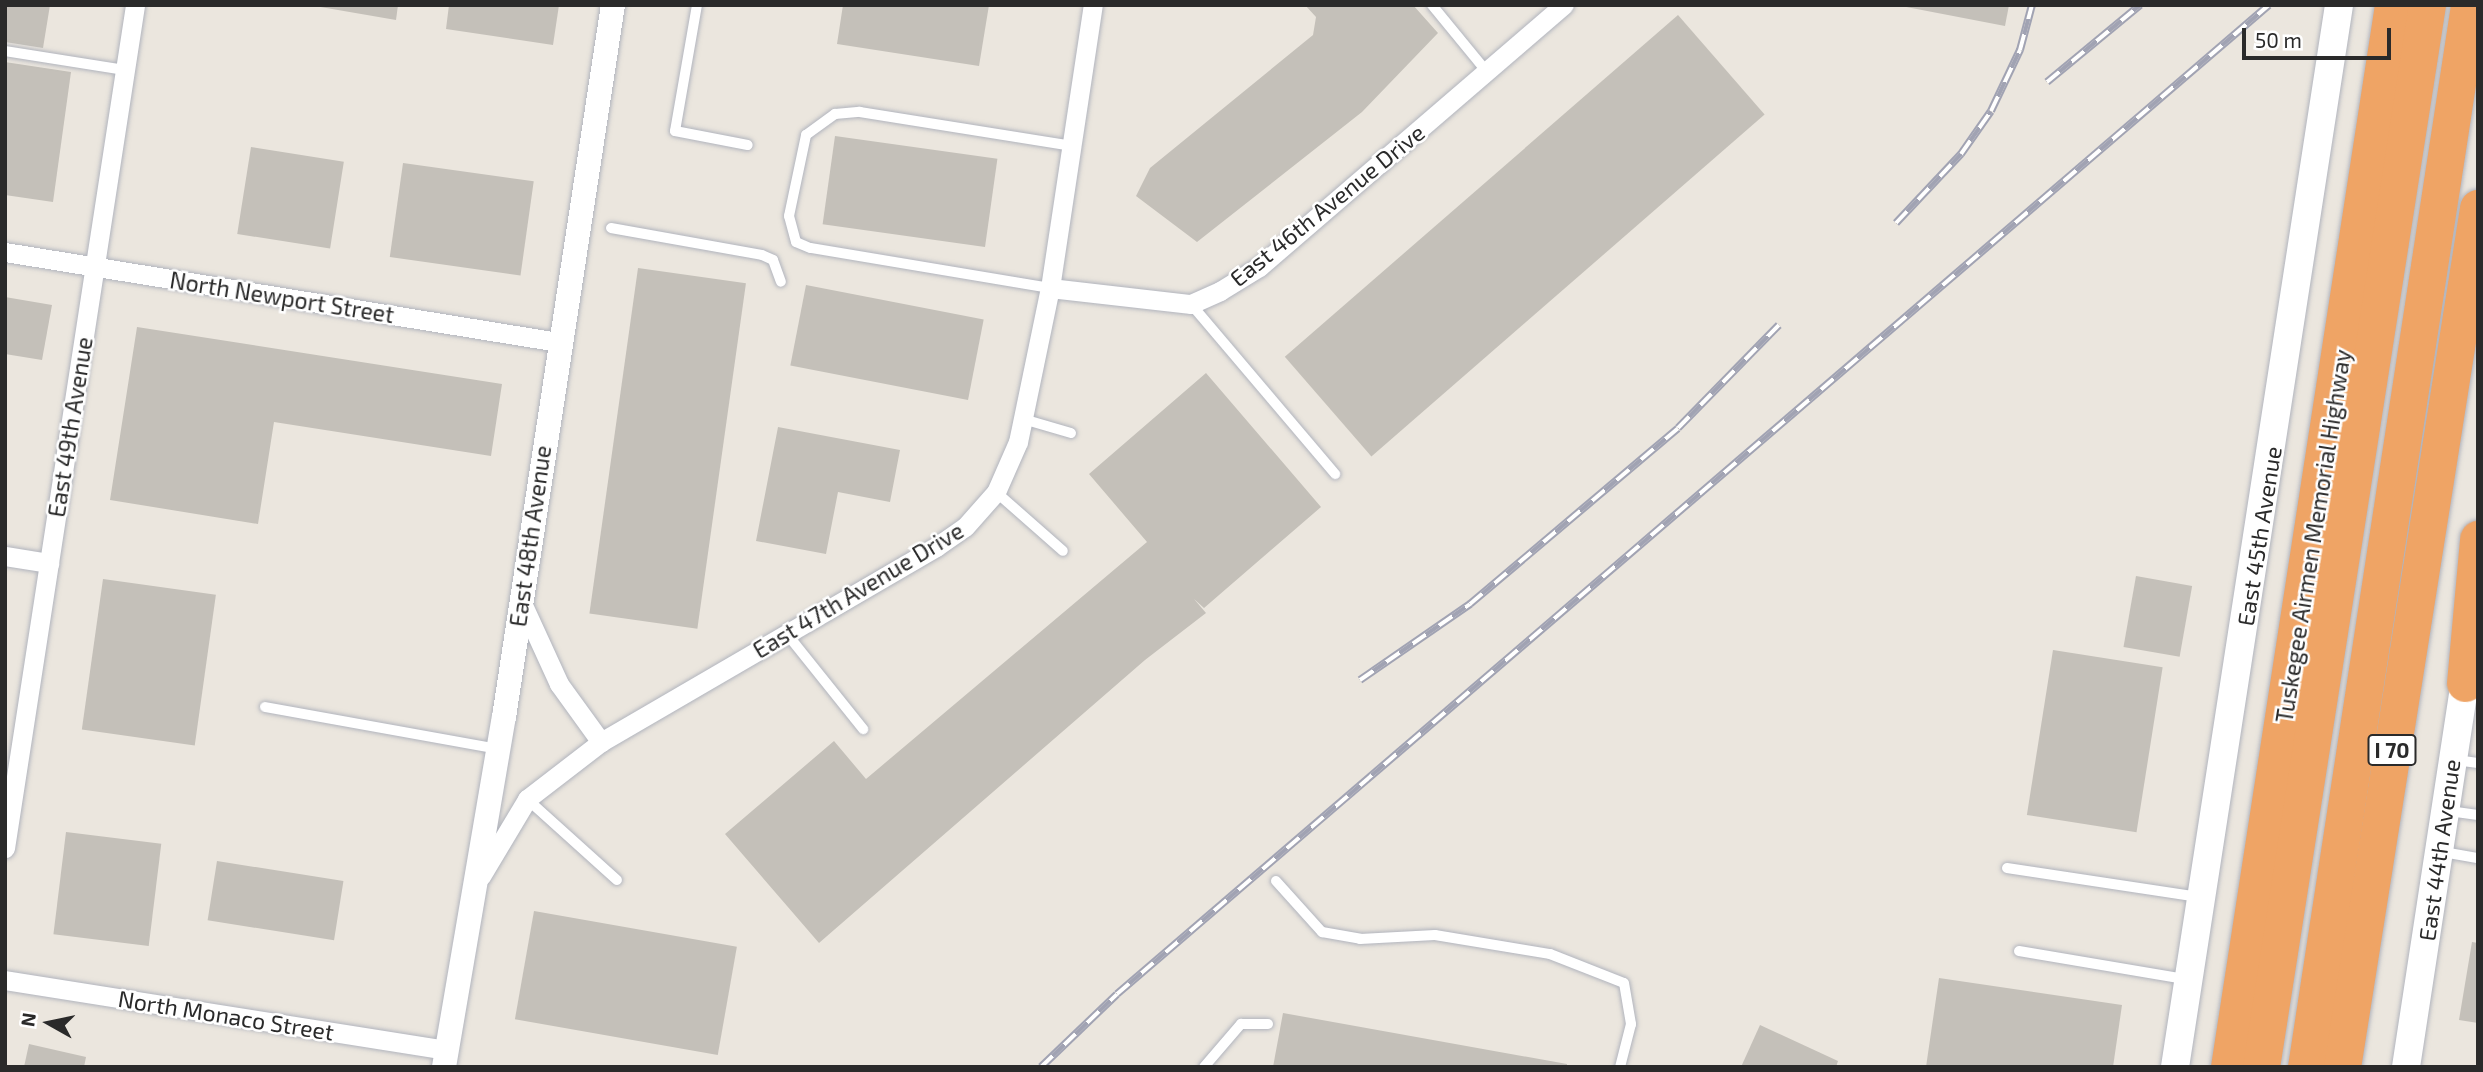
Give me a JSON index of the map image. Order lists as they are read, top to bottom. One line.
{"streets":{"highway":["Tuskegee Airmen Memorial Highway","I 70"],"main road":["East 45th Avenue","East 44th Avenue"],"street":["East 46th Avenue Drive","North Newport Street","East 49th Avenue","East 48th Avenue","East 47th Avenue Drive","North Monaco Street"]},"crossings":[["North Newport Street","East 49th Avenue"],["North Newport Street","East 48th Avenue"],["East 48th Avenue","East 47th Avenue Drive"],["East 48th Avenue","North Monaco Street"]],"scale_bar":"50 m","north":"left"}
